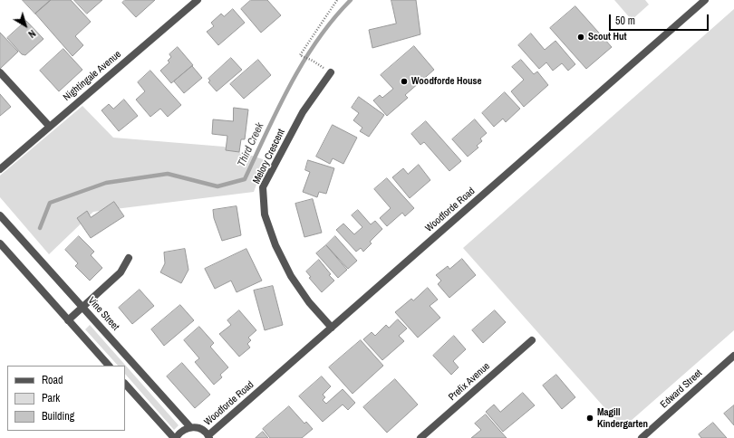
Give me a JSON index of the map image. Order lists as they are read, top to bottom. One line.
{"streets":{"street":["Nightingale Avenue","Melory Crescent","Woodforde Road","Vine Street","Prefix Avenue","Edward Street"]},"crossings":[["Melory Crescent","Woodforde Road"]],"water":["Third Creek"],"places":["Scout Hut","Woodforde House","Magill Kindergarten"],"legend":["Road","Park","Building"],"scale_bar":"50 m","north":"bottom right"}
